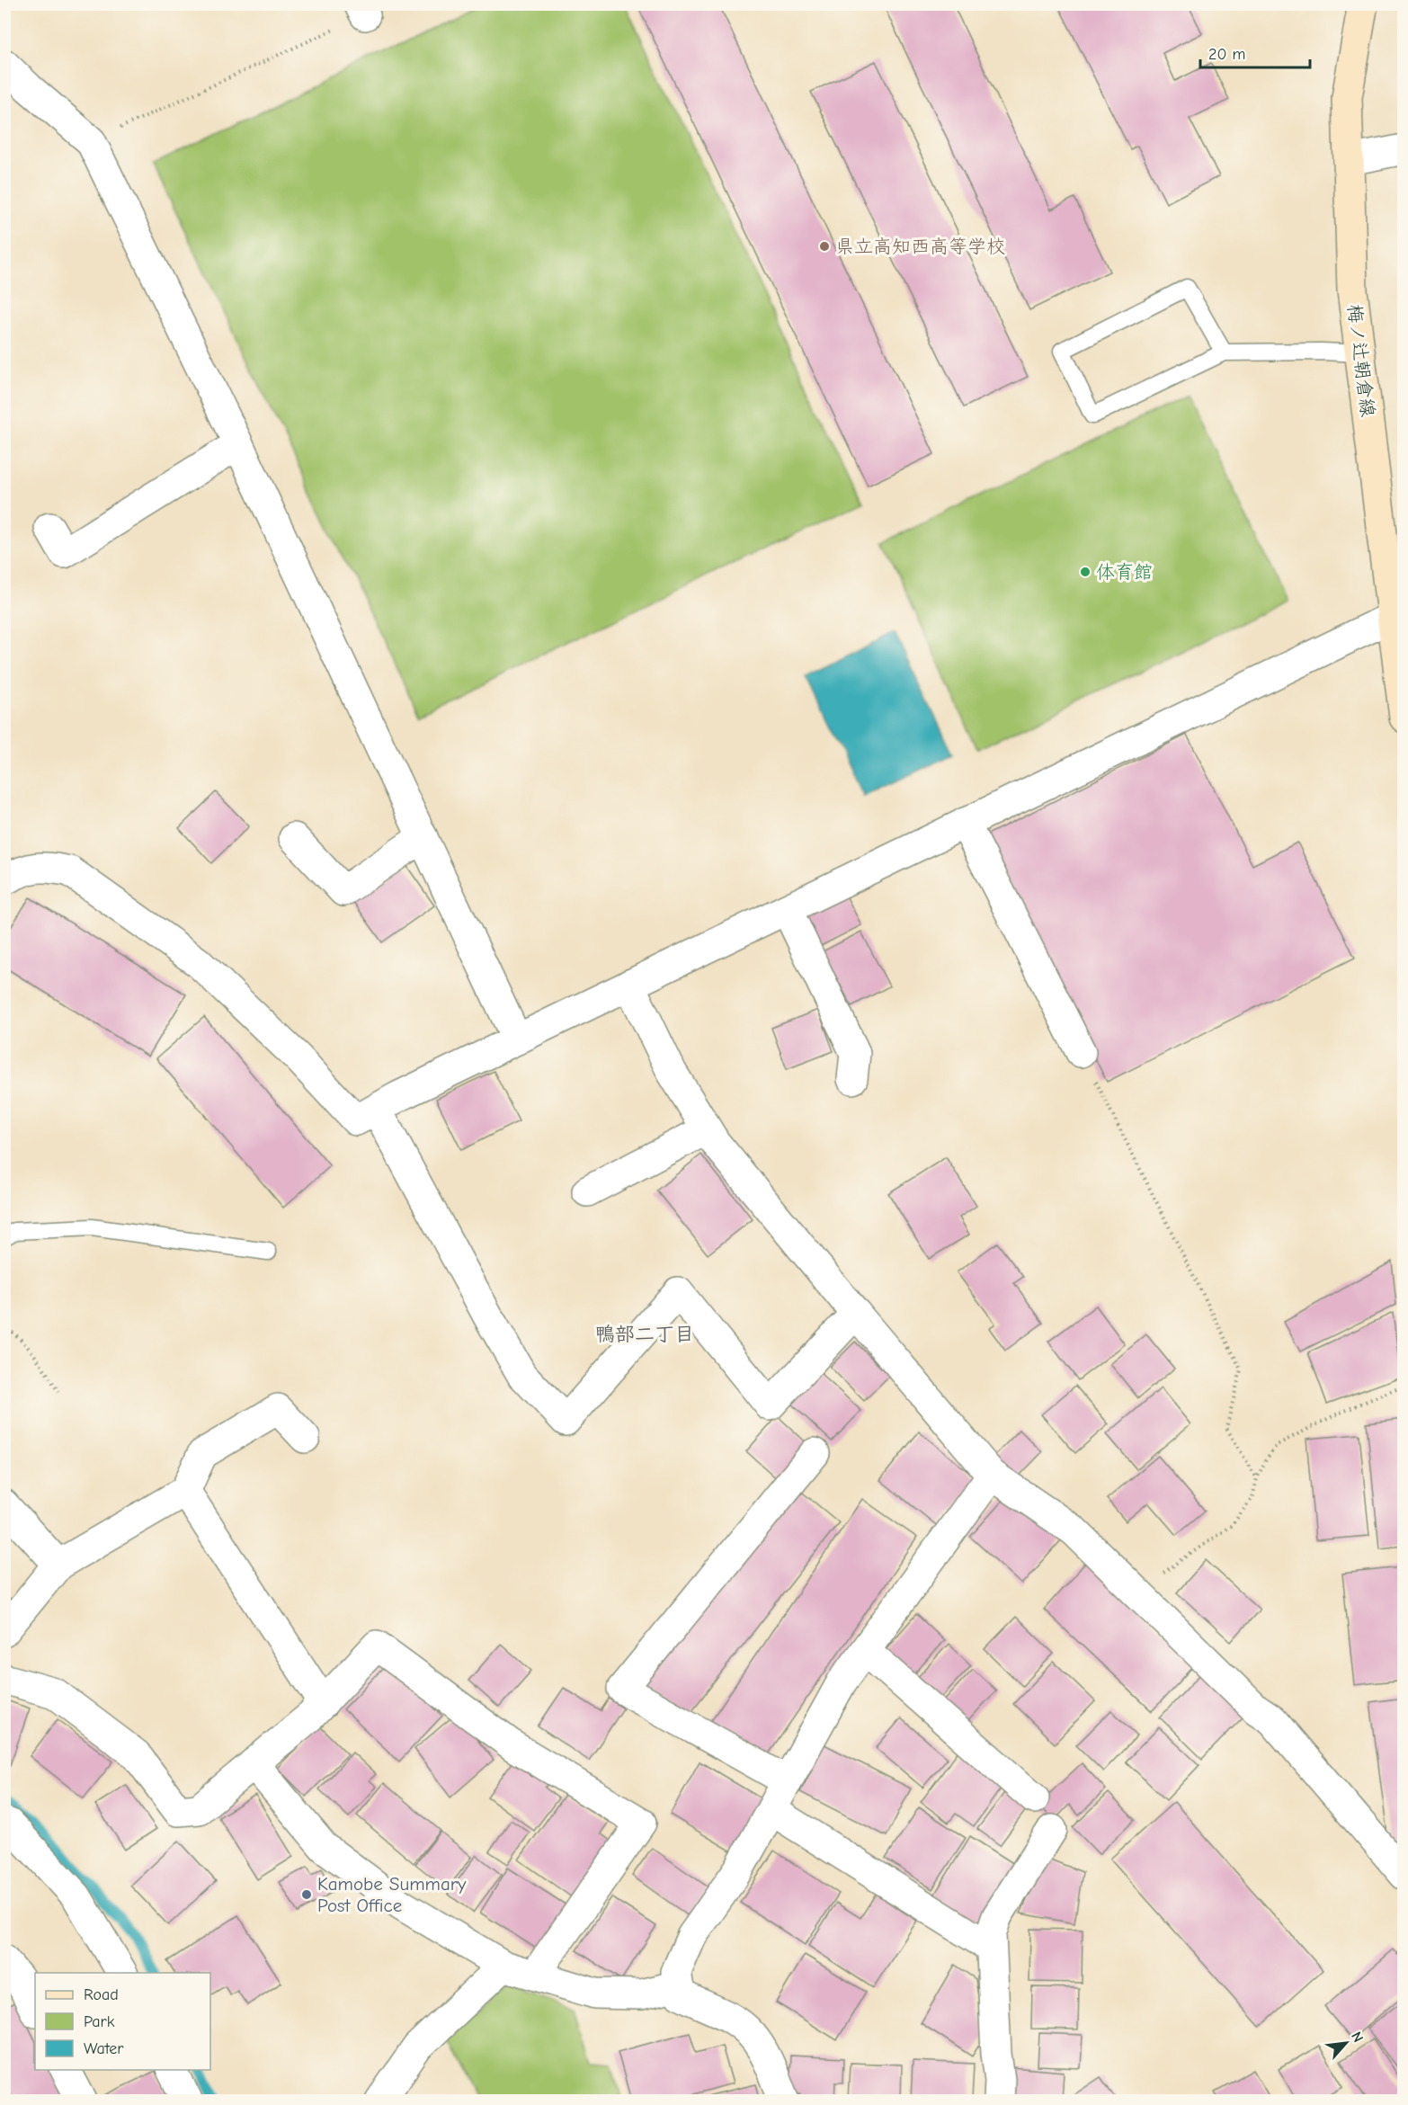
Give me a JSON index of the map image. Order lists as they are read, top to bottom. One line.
{"streets":{"main road":["梅ノ辻朝倉線"]},"districts":["鴨部二丁目"],"places":["県立高知西高等学校","体育館","Kamobe Summary Post Office"],"legend":["Road","Park","Water"],"scale_bar":"20 m","north":"top right"}
